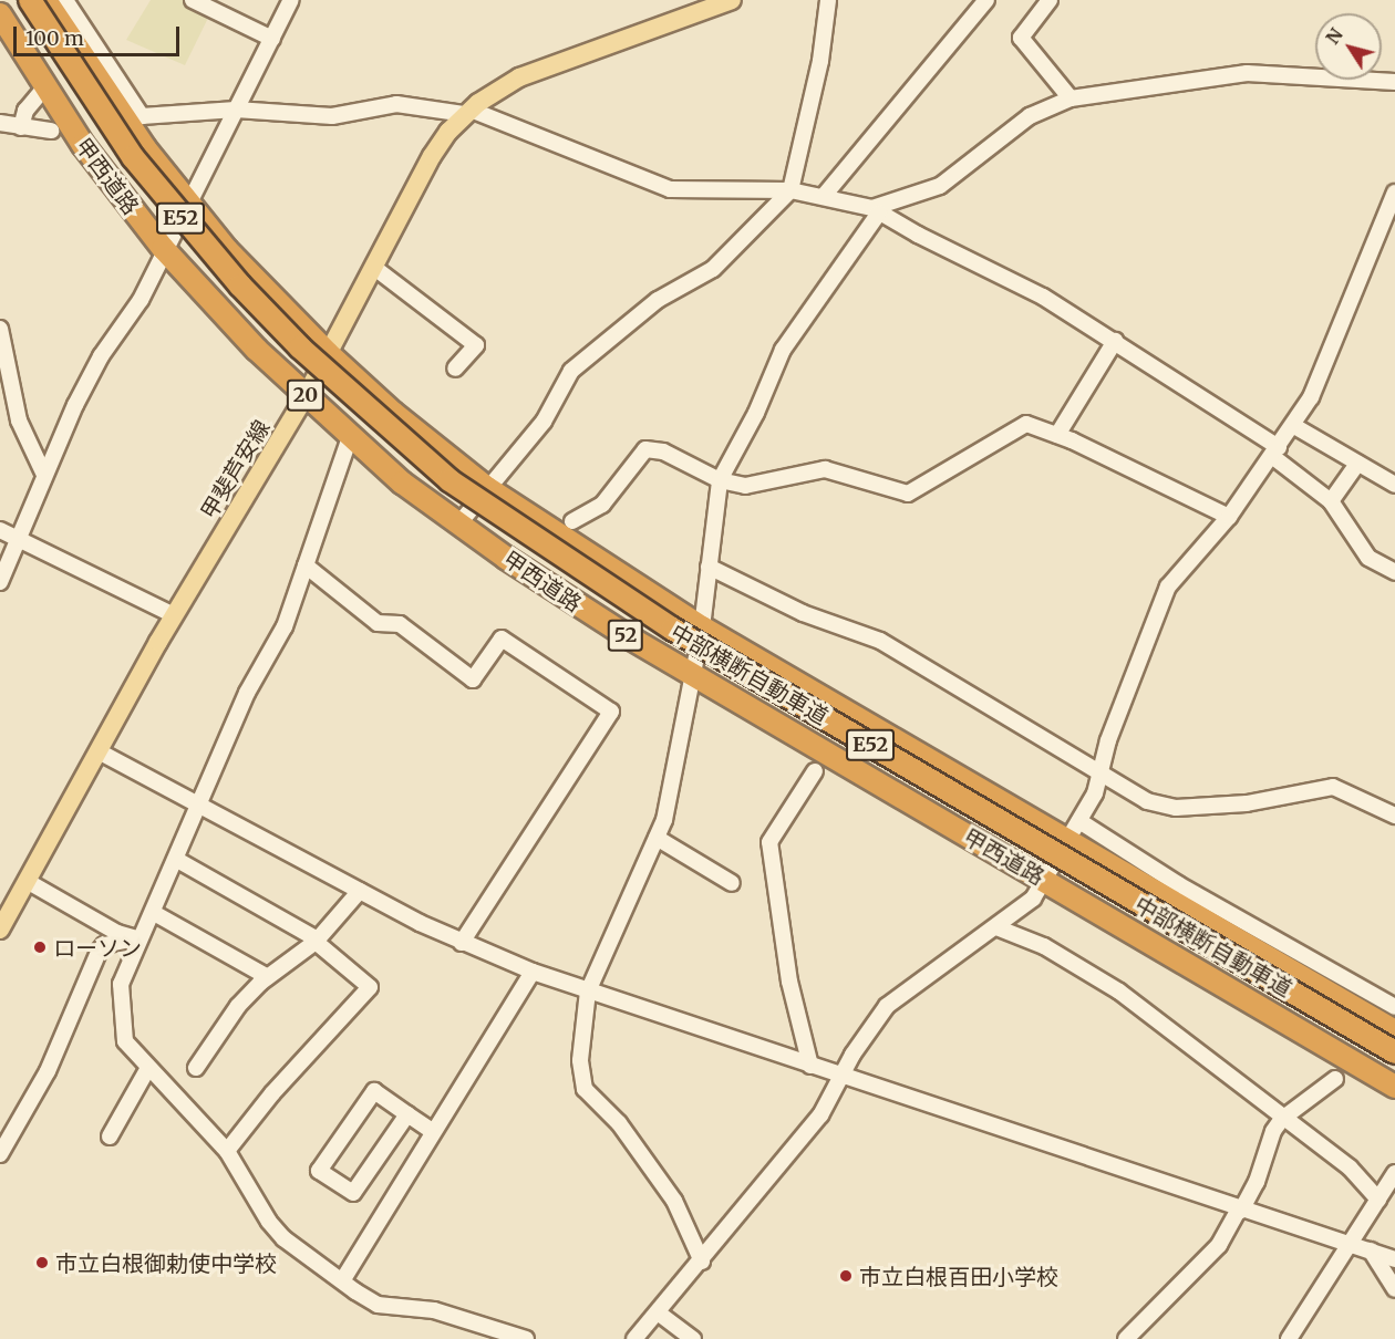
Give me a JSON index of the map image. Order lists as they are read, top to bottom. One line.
{"streets":{"highway":["甲西道路","E52","52","中部横断自動車道"],"main road":["20","甲斐芦安線"]},"crossings":[["甲西道路","甲斐芦安線"]],"places":["ローソン","市立白根御勅使中学校","市立白根百田小学校"],"scale_bar":"100 m","north":"top left"}
